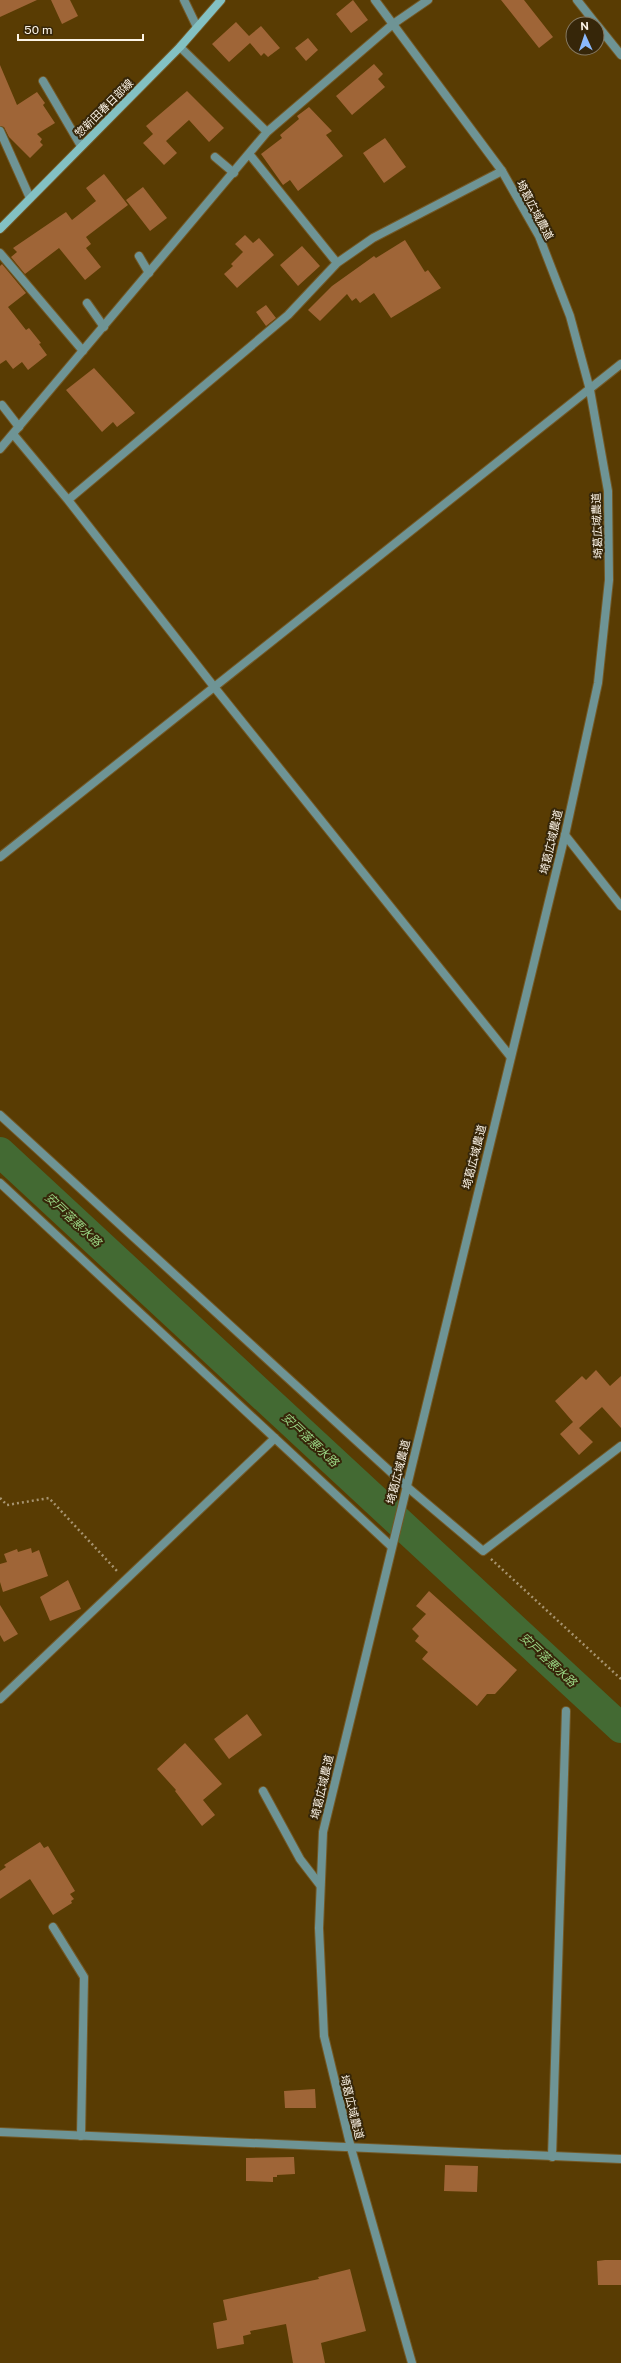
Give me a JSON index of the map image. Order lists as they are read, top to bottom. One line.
{"streets":{"main road":["惣新田春日部線"],"street":["埼葛広域農道"]},"water":["安戸落悪水路"],"scale_bar":"50 m","north":"top"}
